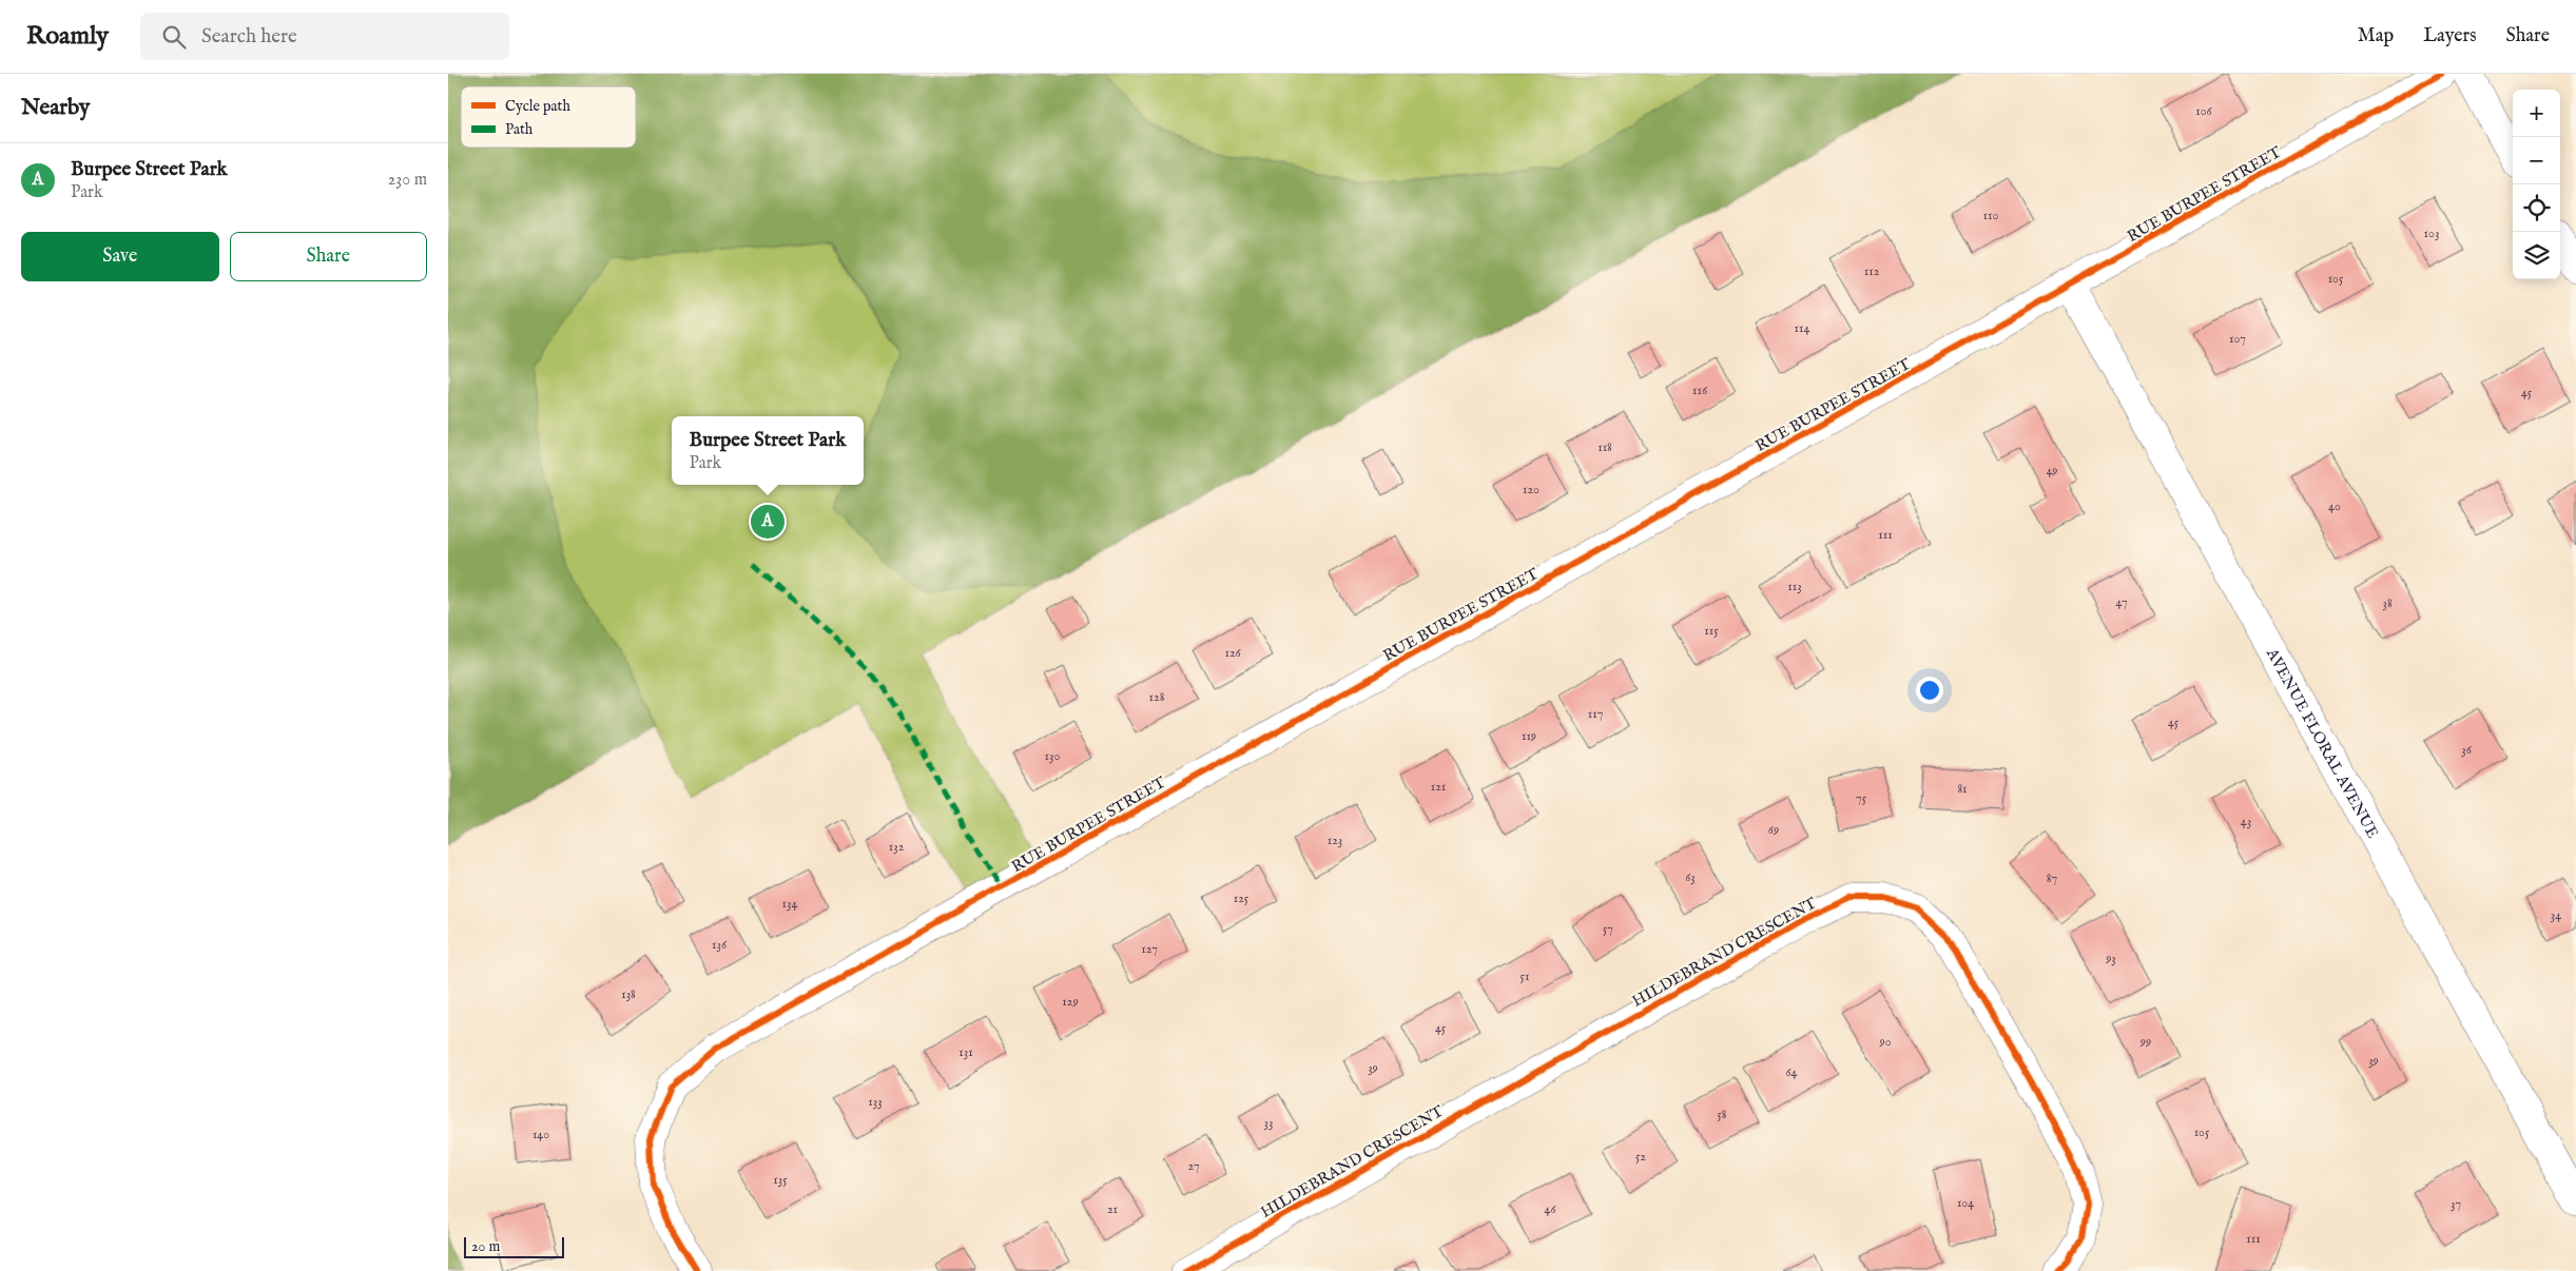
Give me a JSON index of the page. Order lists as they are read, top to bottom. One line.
{"streets":{"street":["RUE BURPEE STREET","AVENUE FLORAL AVENUE","HILDEBRAND CRESCENT"]},"crossings":[["RUE BURPEE STREET","AVENUE FLORAL AVENUE"]],"house_numbers":["106","110","103","112","105","114","107","116","45","118","49","120","40","111","113","47","38","115","126","128","117","45","119","36","130","121","81","75","43","69","123","132","63","87","125","134","34","57","136","127","93","51","138","129","45","90","99","131","39","39","64","133","58","33","105","140","52","27","135","104","37","21","46","111"],"legend":["Cycle path","Path"],"scale_bar":"20 m","page":{"header":"Roamly","search":"Search here","nav":["Map","Layers","Share"],"heading":"Nearby","map_buttons":["+","−"],"list":[{"mark":"A","name":"Burpee Street Park","note":"Park","value":"230 m"}],"buttons":["Save","Share"],"popup":["Burpee Street Park","Park"],"pins":"A","scale":"20 m"}}
